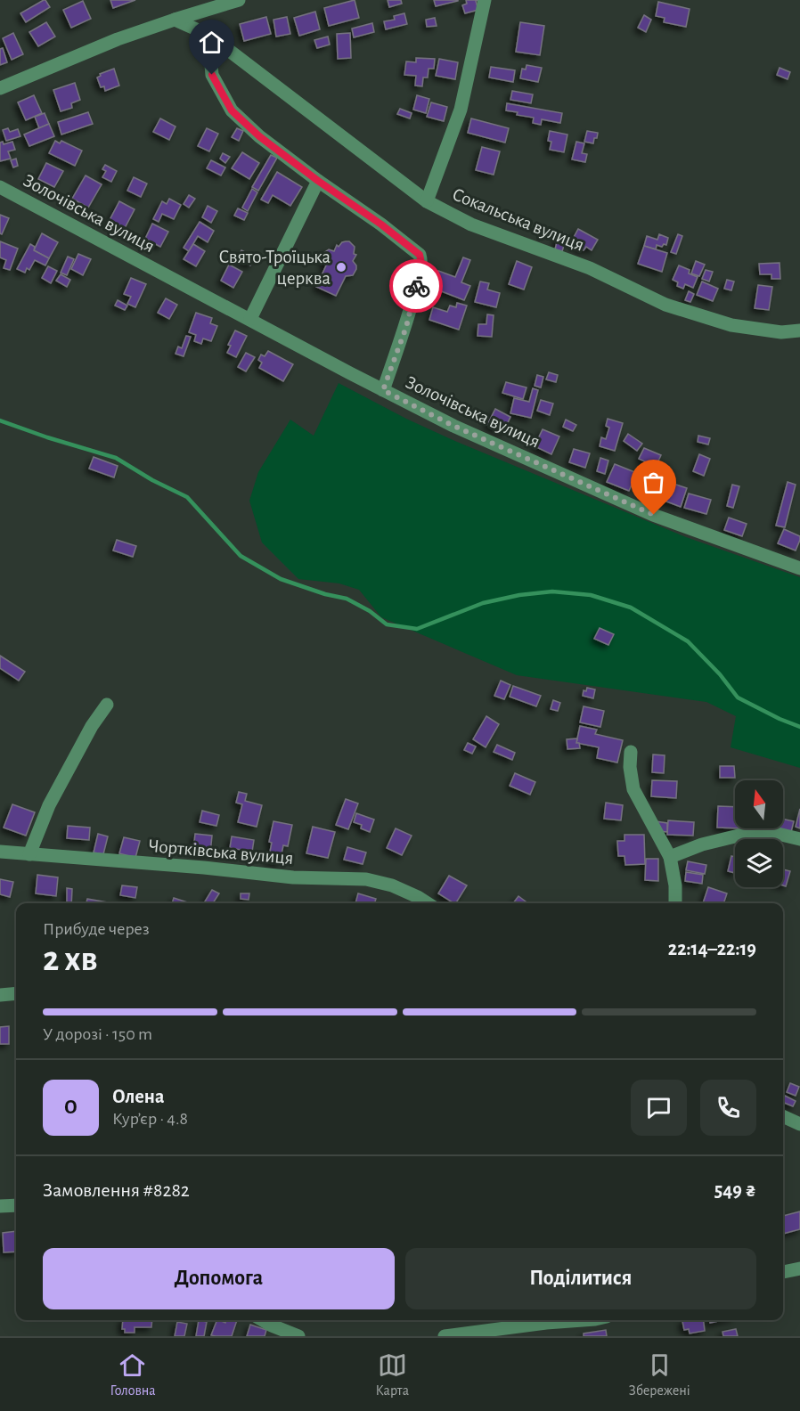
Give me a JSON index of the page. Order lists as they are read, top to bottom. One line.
{"streets":{"street":["Золочівська вулиця","Сокальська вулиця","Чортківська вулиця"]},"places":["Свято-Троїцька церква"],"north":"top","page":{"heading":["2 хв","Прибуде через","22:14–22:19"],"panel":["Олена","Кур’єр · 4.8","Замовлення #8282","549 ₴"],"bar":"У дорозі · 150 m","round":"О","buttons":["Допомога","Поділитися"],"tabs":["Головна","Карта","Збережені"]}}
